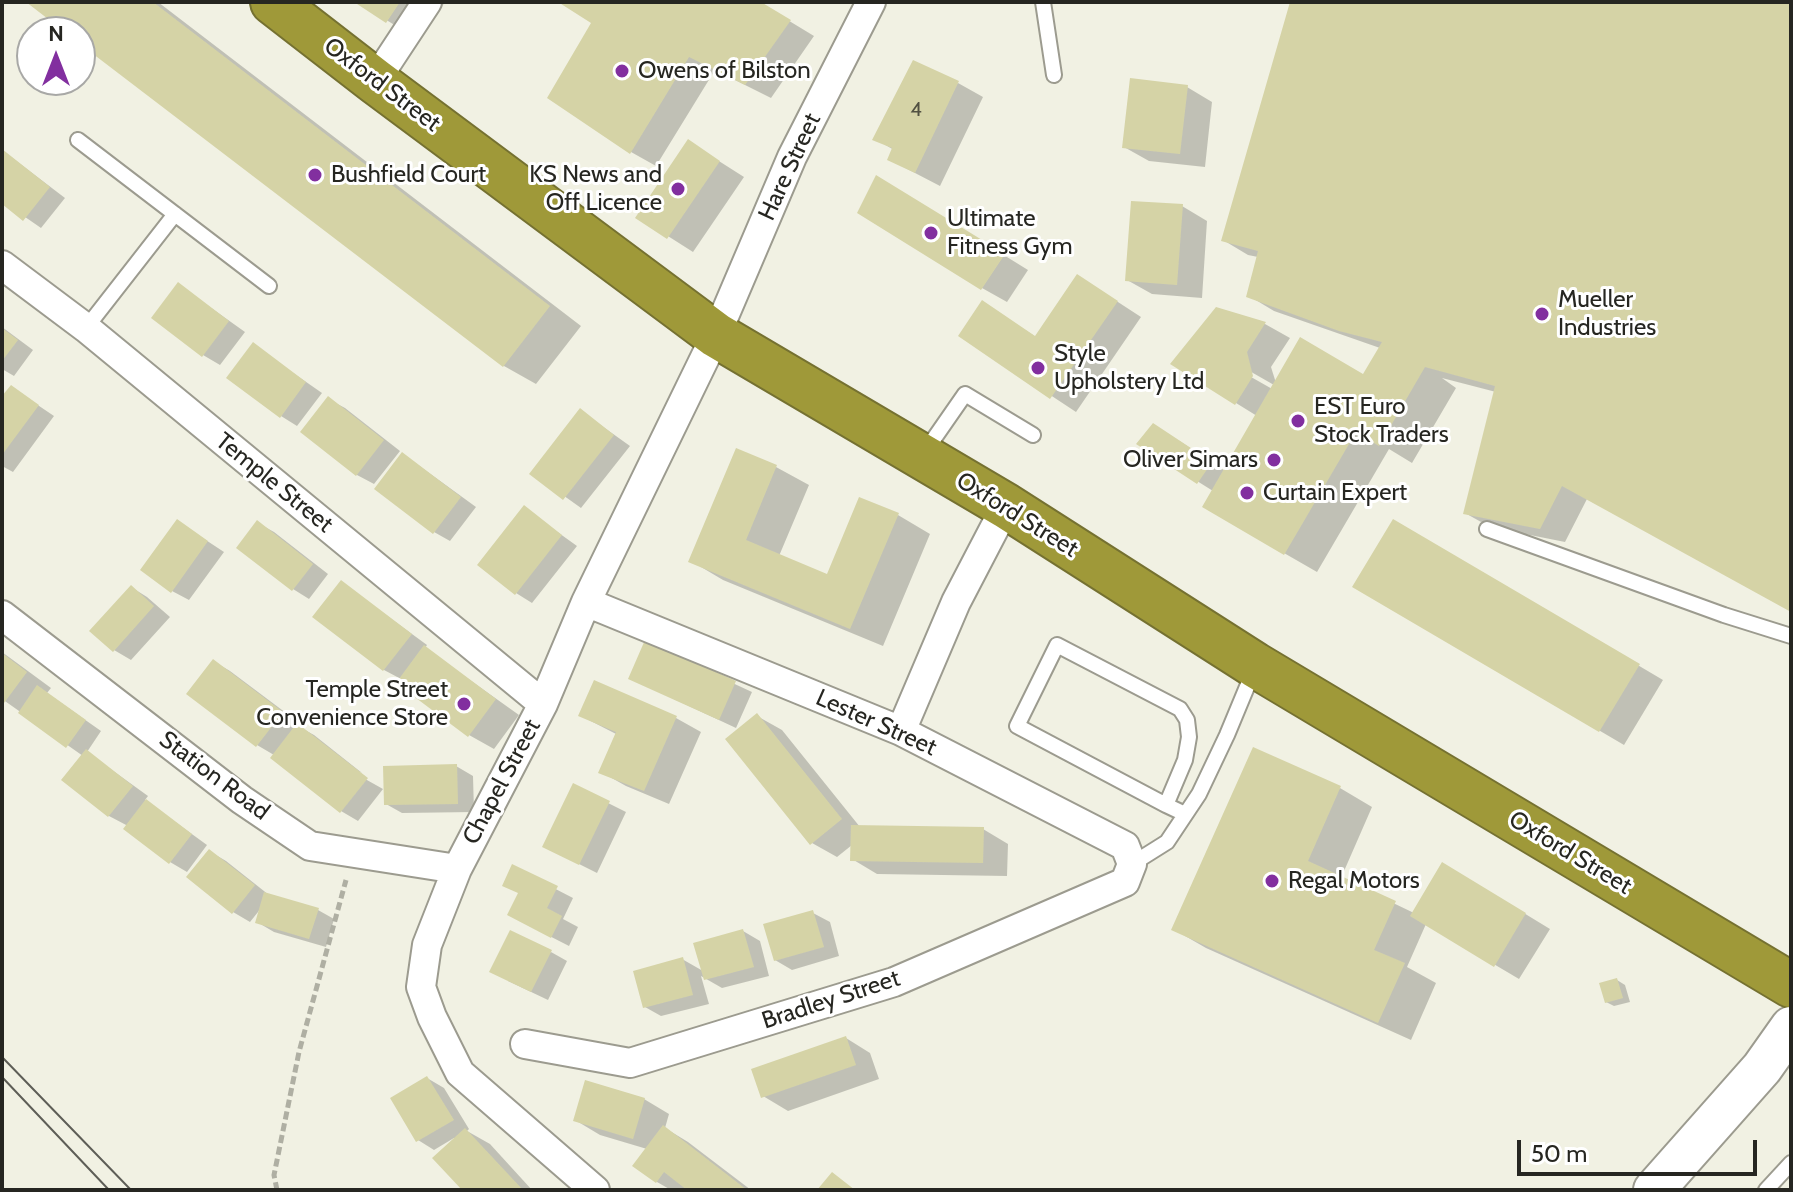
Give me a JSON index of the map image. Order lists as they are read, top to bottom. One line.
{"streets":{"highway":["Oxford Street"],"street":["Hare Street","Temple Street","Lester Street","Station Road","Chapel Street","Bradley Street"]},"crossings":[["Oxford Street","Hare Street"],["Oxford Street","Chapel Street"],["Hare Street","Chapel Street"],["Temple Street","Chapel Street"],["Lester Street","Chapel Street"],["Lester Street","Bradley Street"],["Station Road","Chapel Street"]],"places":["Owens of Bilston","Bushfield Court","KS News and Off Licence","Ultimate Fitness Gym","Mueller Industries","Style Upholstery Ltd","EST Euro Stock Traders","Oliver Simars","Curtain Expert","Temple Street Convenience Store","Regal Motors"],"house_numbers":["4"],"scale_bar":"50 m","north":"top"}
